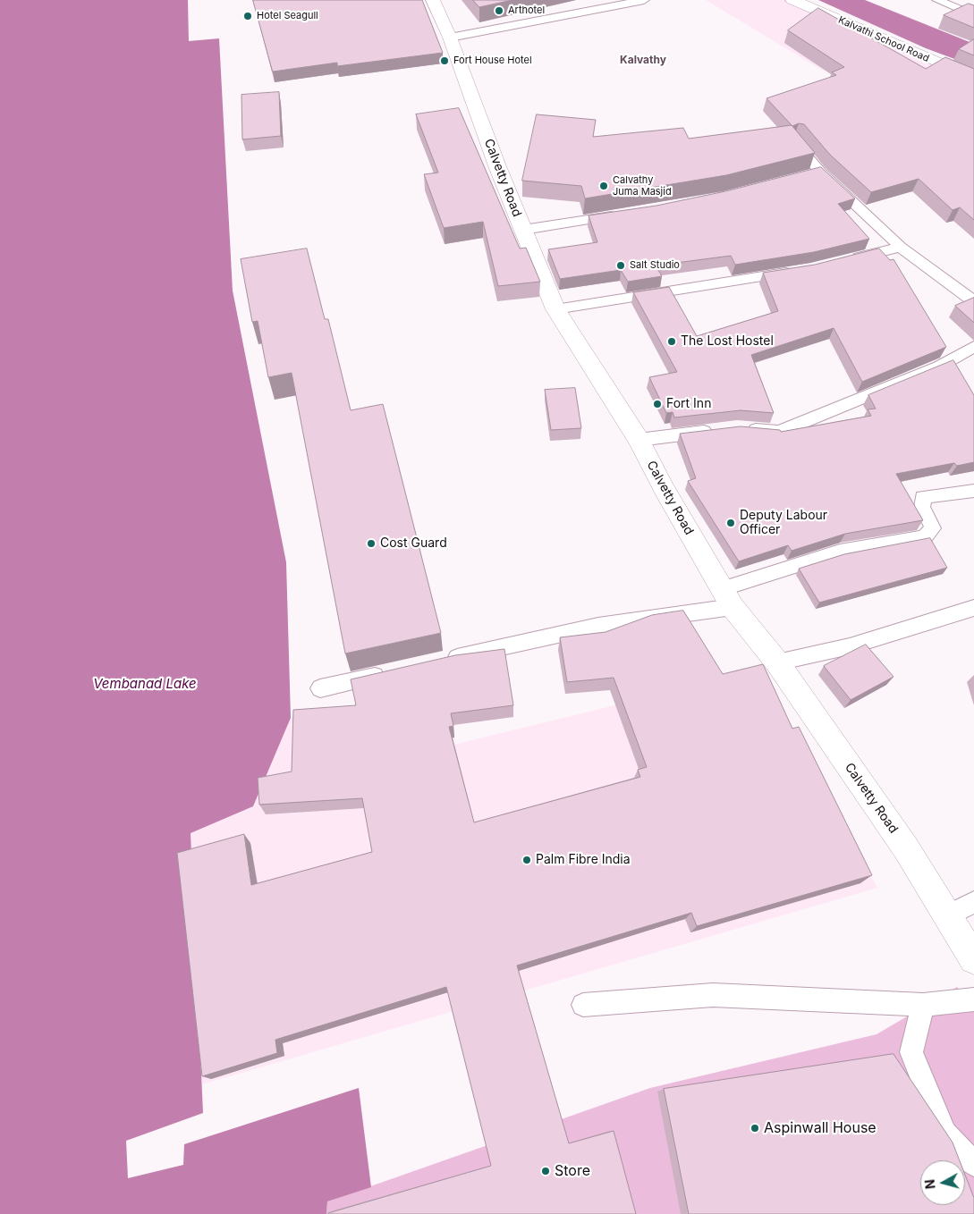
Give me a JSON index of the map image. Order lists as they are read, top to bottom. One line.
{"streets":{"street":["Kalvathi School Road","Calvetty Road"]},"districts":["Kalvathy"],"water":["Vembanad Lake"],"places":["Arthotel","Hotel Seagull","Fort House Hotel","Calvathy Juma Masjid","Salt Studio","The Lost Hostel","Fort Inn","Deputy Labour Officer","Cost Guard","Palm Fibre India","Aspinwall House","Store"],"north":"left"}
